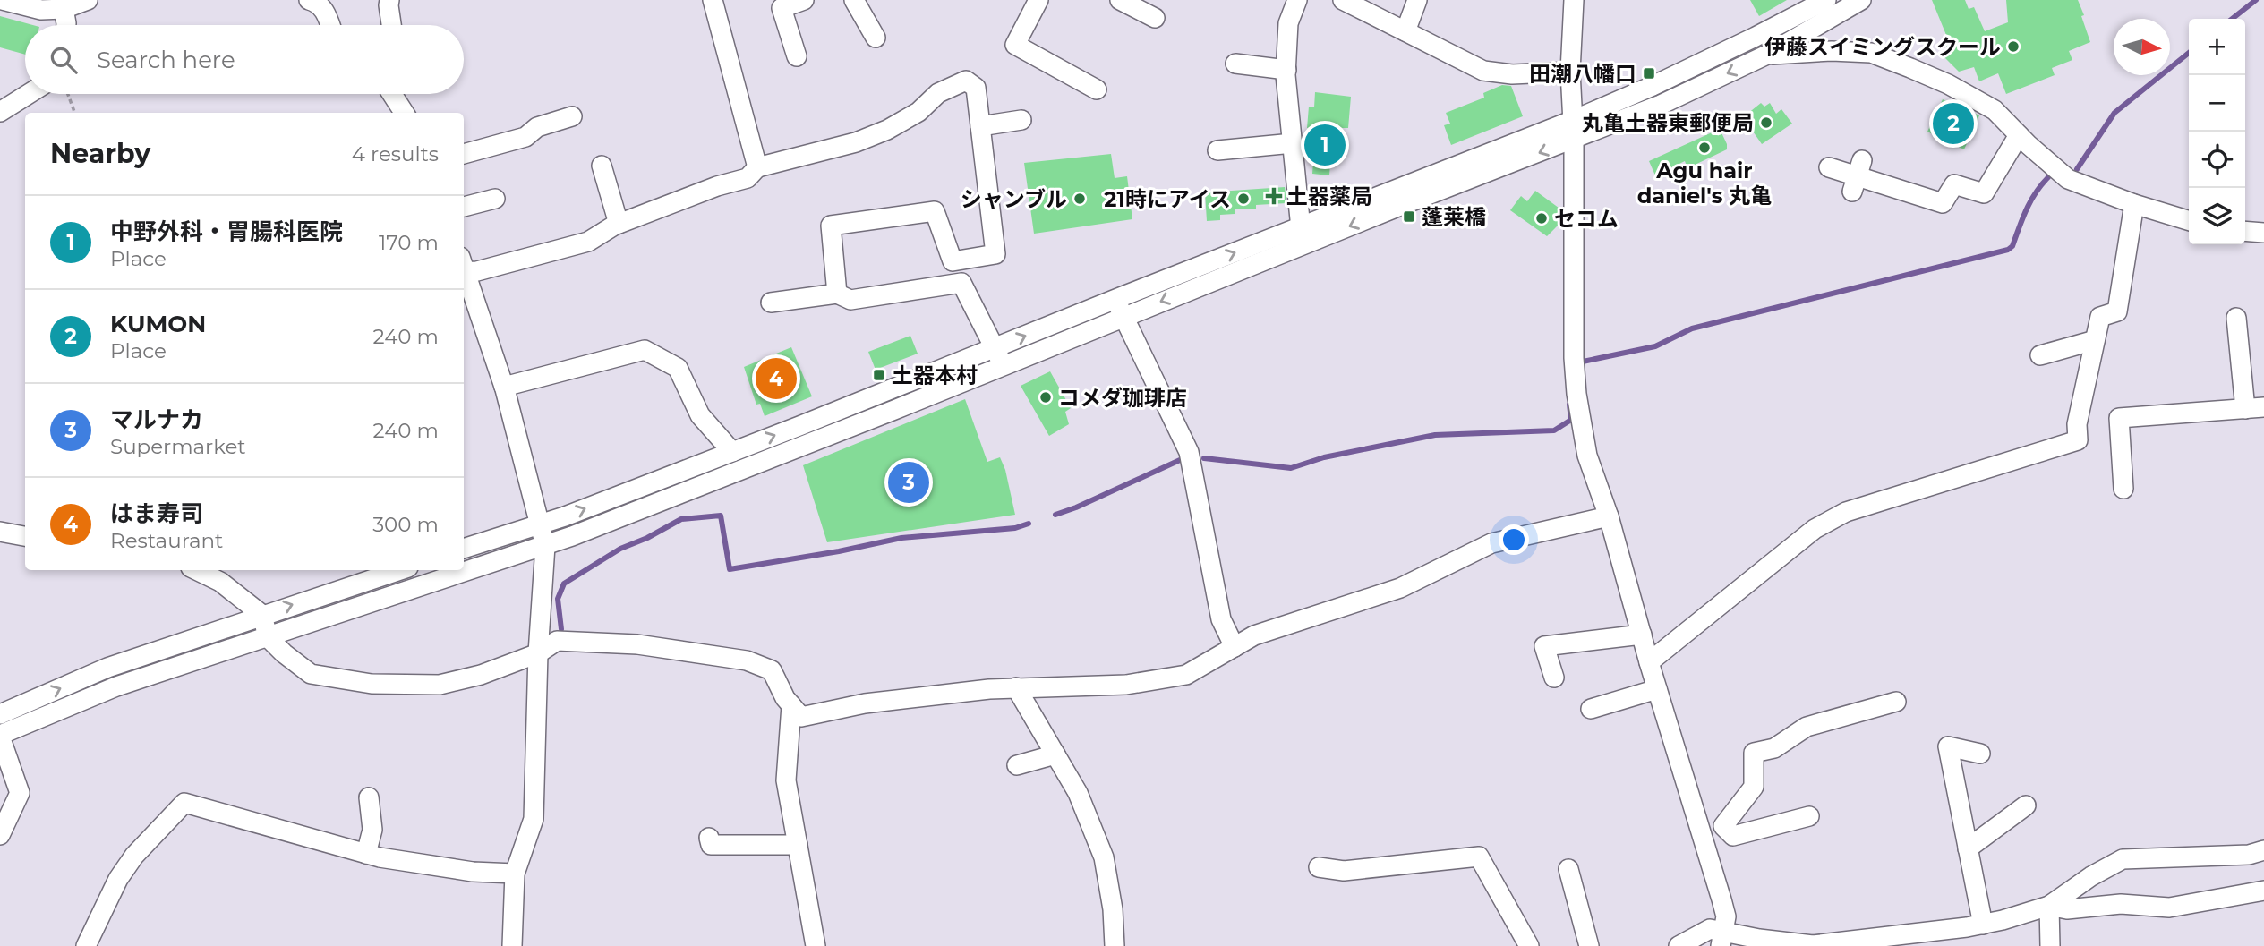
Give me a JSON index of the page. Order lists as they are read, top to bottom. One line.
{"places":{"other":["伊藤スイミングスクール","丸亀土器東郵便局","Agu hair daniel's 丸亀","シャンブル","21時にアイス","セコム","コメダ珈琲店"],"transit":["田潮八幡口","蓬莱橋","土器本村"],"health":["土器薬局"]},"north":"right","page":{"map_buttons":["+","−"],"search":"Search here","pins":["2","1","4","3"],"heading":["Nearby","4 results"],"list":[{"mark":"1","name":"中野外科・胃腸科医院","note":"Place","value":"170 m"},{"mark":"2","name":"KUMON","note":"Place","value":"240 m"},{"mark":"3","name":"マルナカ","note":"Supermarket","value":"240 m"},{"mark":"4","name":"はま寿司","note":"Restaurant","value":"300 m"}]}}
